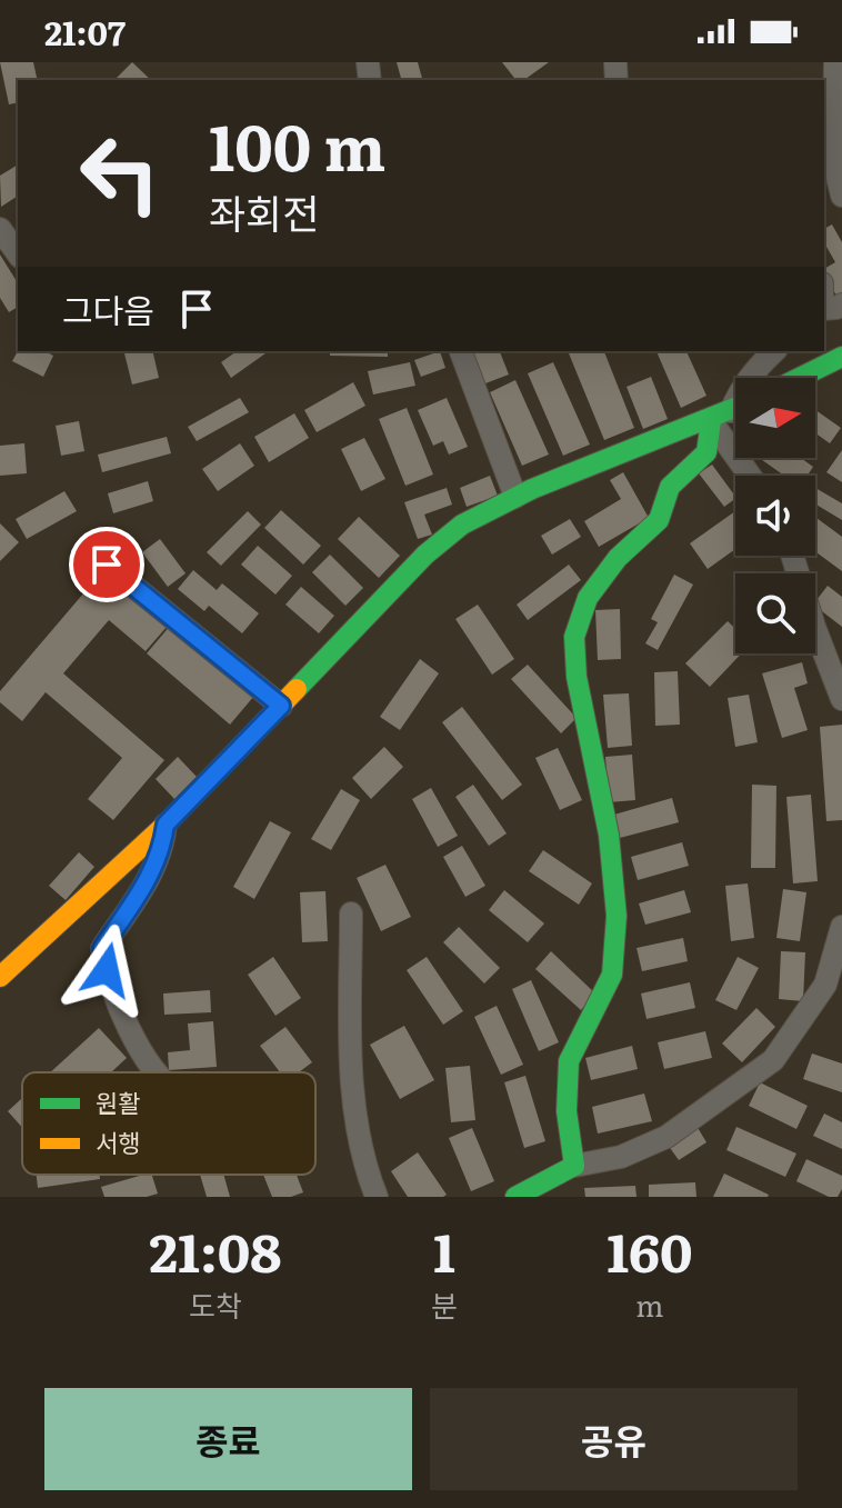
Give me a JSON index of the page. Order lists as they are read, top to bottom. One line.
{"legend":["원활","서행"],"north":"right","page":{"status":"21:07","turn":["100 m","좌회전"],"then":"그다음","eta":["21:08","도착","1","분","160","m"],"buttons":["종료","공유"]}}
